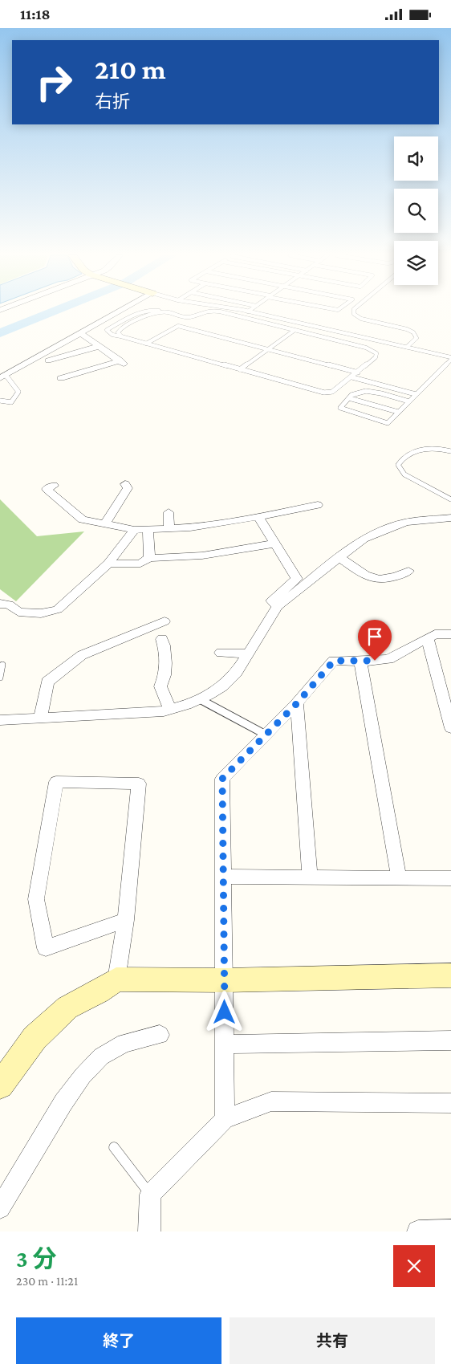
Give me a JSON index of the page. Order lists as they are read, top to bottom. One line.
{"page":{"status":"11:18","turn":["210 m","右折"],"heading":["3 分","230 m · 11:21"],"buttons":["終了","共有"]}}
